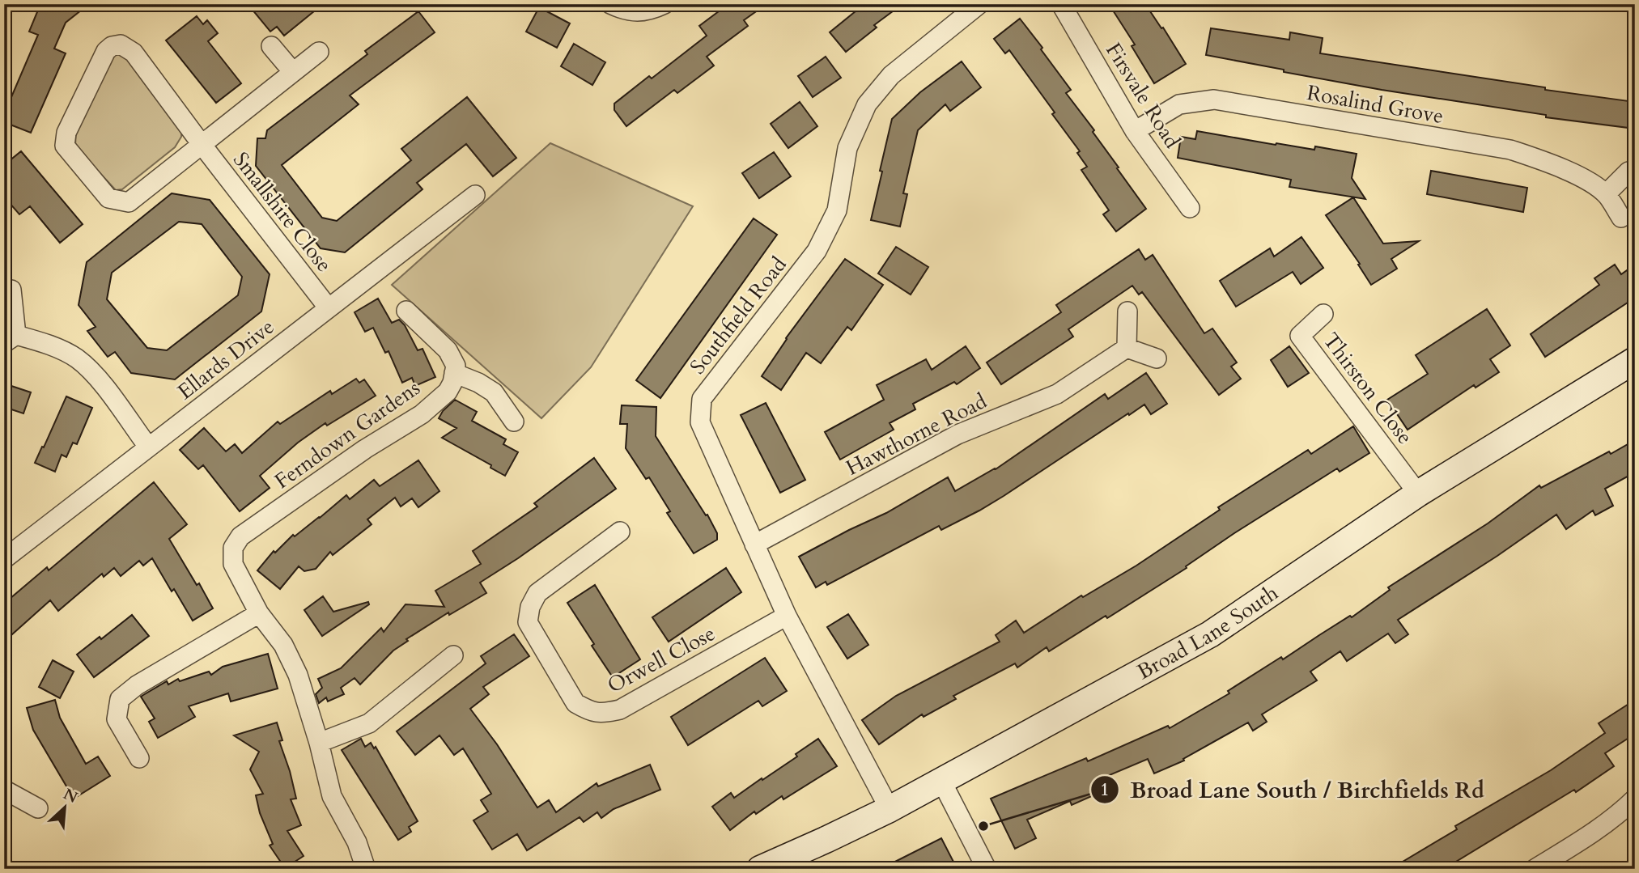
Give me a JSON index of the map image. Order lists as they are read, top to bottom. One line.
{"streets":{"street":["Firsvale Road","Rosalind Grove","Smallshire Close","Southfield Road","Ellards Drive","Thirston Close","Ferndown Gardens","Hawthorne Road","Broad Lane South","Orwell Close"]},"crossings":[["Firsvale Road","Rosalind Grove"],["Smallshire Close","Ellards Drive"],["Southfield Road","Hawthorne Road"],["Southfield Road","Broad Lane South"],["Southfield Road","Orwell Close"],["Thirston Close","Broad Lane South"]],"places":["Broad Lane South / Birchfields Rd"],"north":"top right"}
